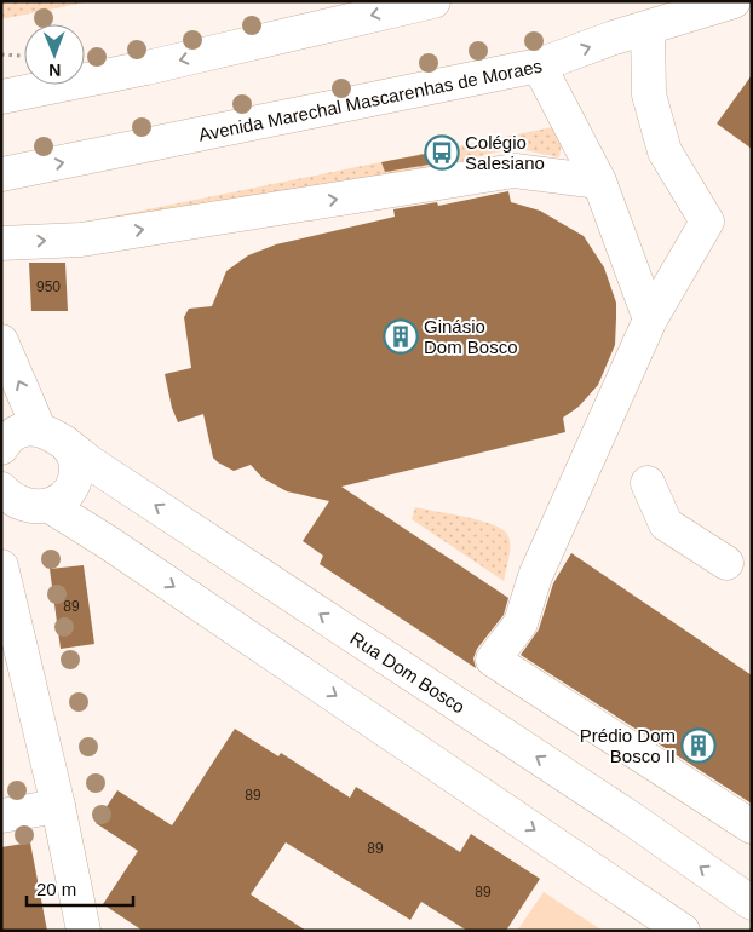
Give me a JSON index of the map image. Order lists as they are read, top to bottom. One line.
{"streets":{"street":["Avenida Marechal Mascarenhas de Moraes","Rua Dom Bosco"]},"places":{"bus stop":["Colégio Salesiano"],"building":["Ginásio Dom Bosco","Prédio Dom Bosco II"]},"house_numbers":["950","89","89","89","89"],"scale_bar":"20 m","north":"bottom"}
